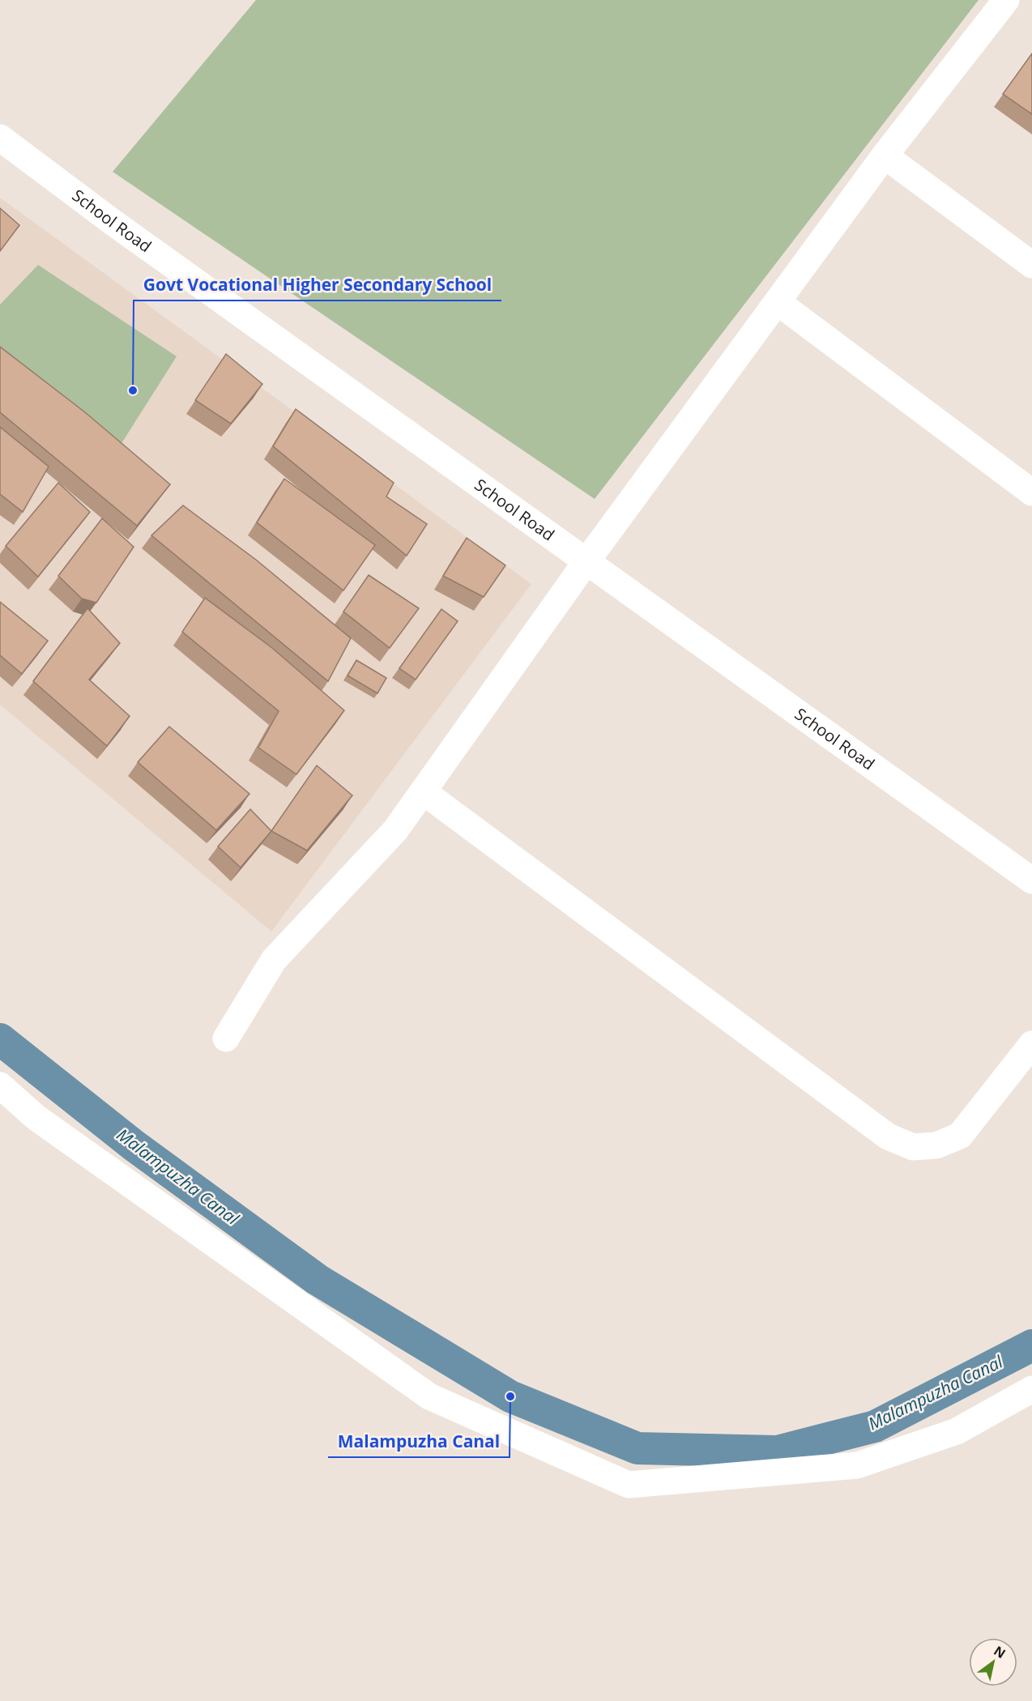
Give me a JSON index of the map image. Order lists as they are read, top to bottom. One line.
{"streets":{"street":["School Road"]},"water":["Malampuzha Canal"],"places":["Govt Vocational Higher Secondary School","Malampuzha Canal"],"north":"top right"}
